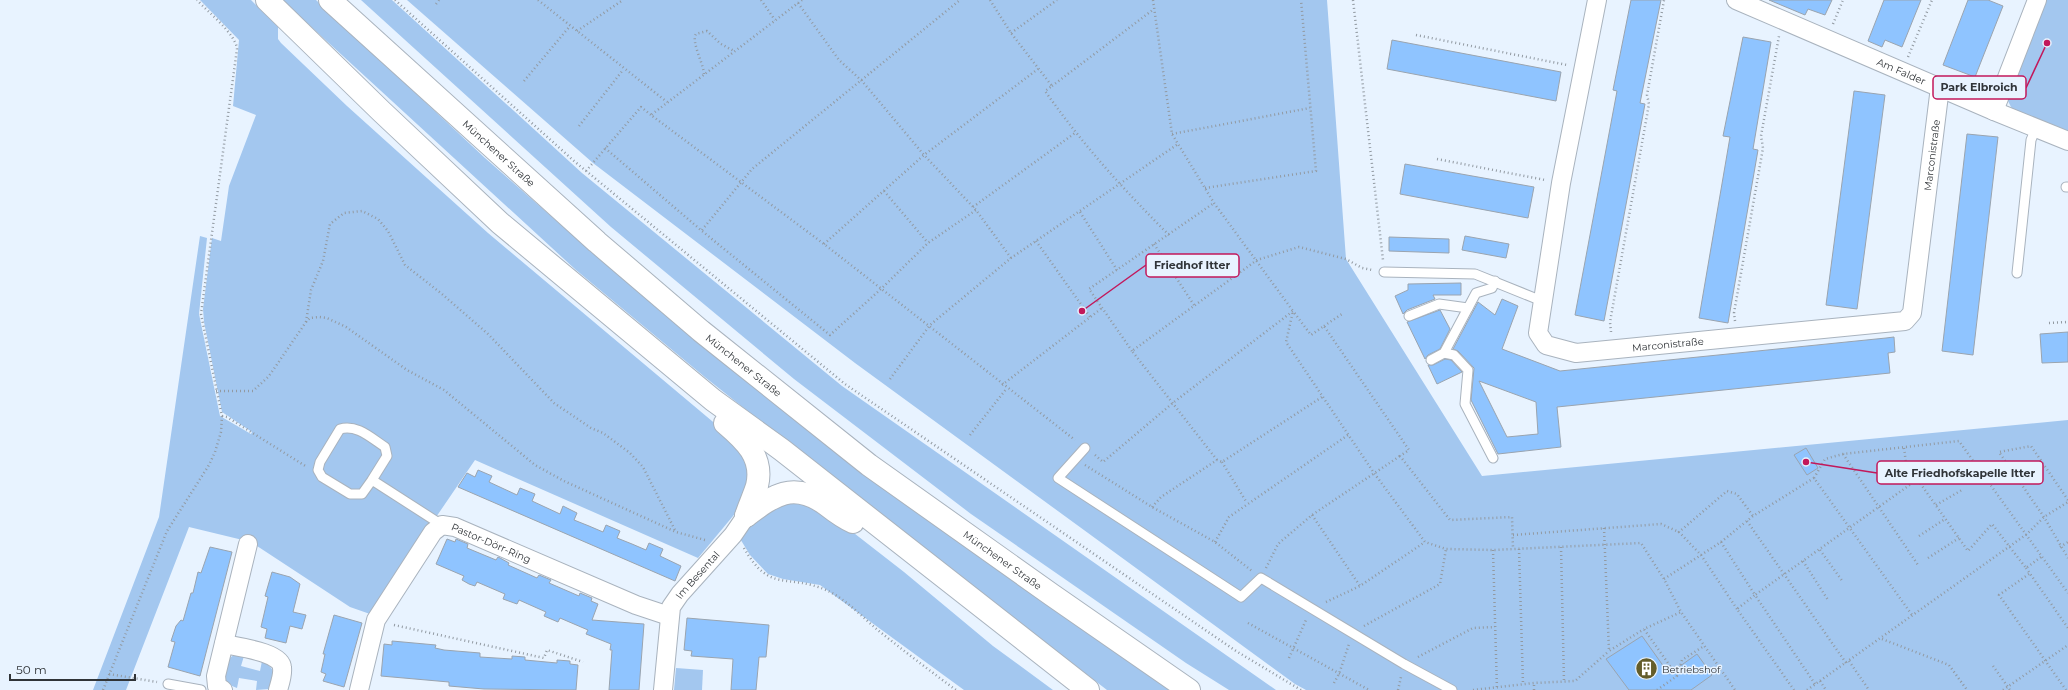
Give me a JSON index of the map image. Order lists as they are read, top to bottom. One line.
{"streets":{"main road":["Münchener Straße"],"street":["Am Falder","Marconistraße","Pastor-Dörr-Ring","Im Besental"]},"crossings":[["Am Falder","Marconistraße"],["Pastor-Dörr-Ring","Im Besental"]],"places":{"other":["Park Elbroich","Friedhof Itter","Alte Friedhofskapelle Itter"],"building":["Betriebshof"]},"scale_bar":"50 m"}
